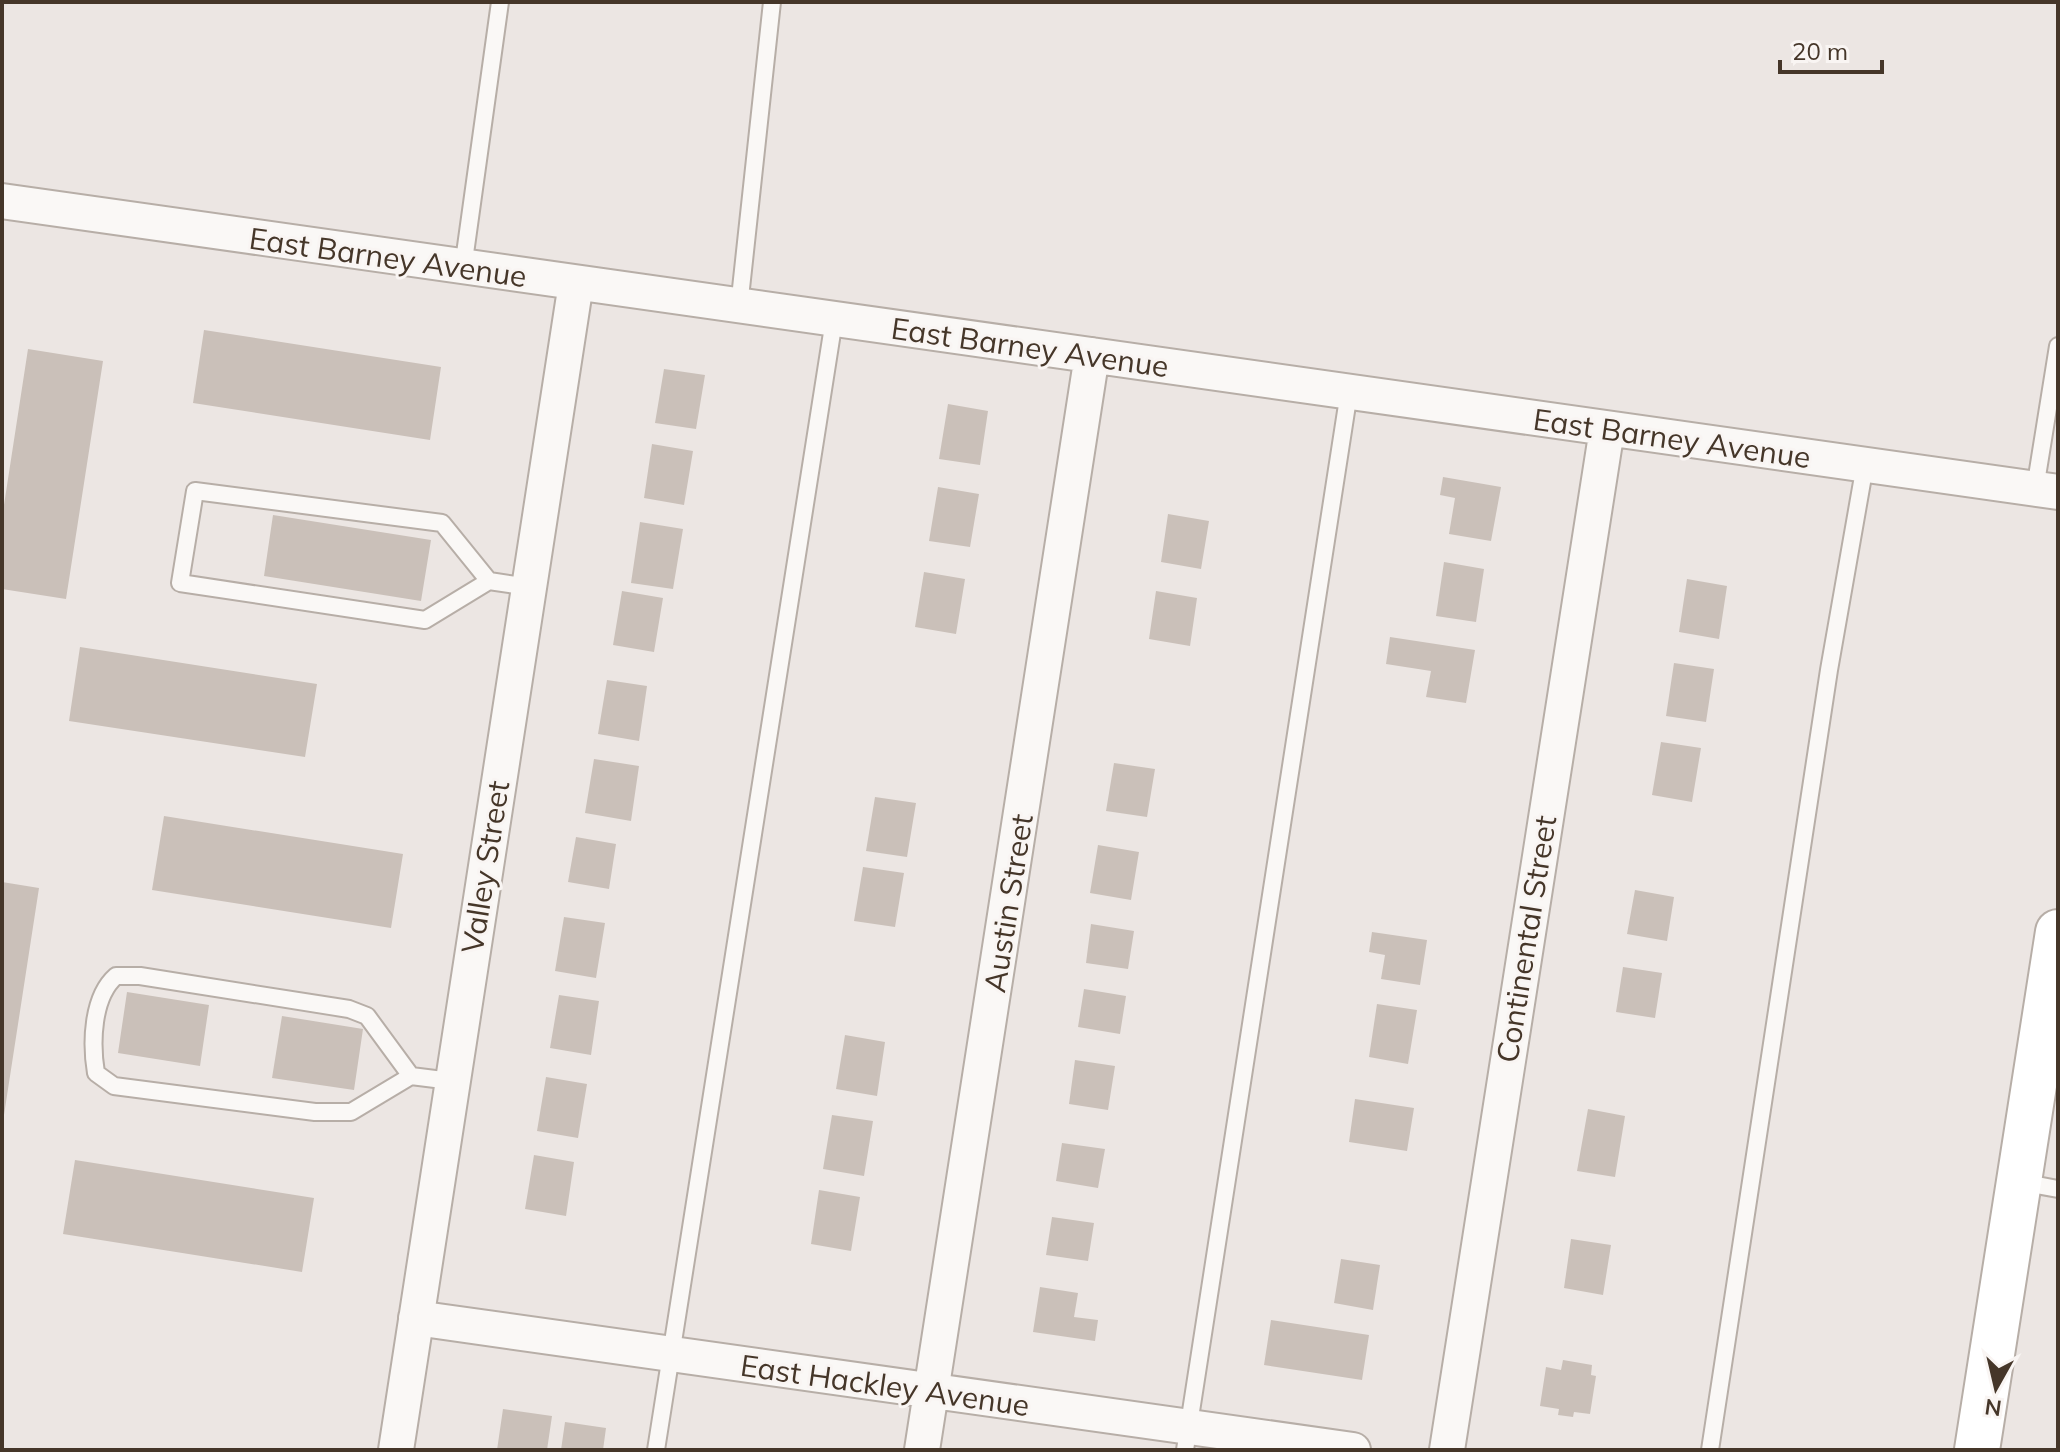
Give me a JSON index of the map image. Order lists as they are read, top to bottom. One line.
{"streets":{"street":["East Barney Avenue","Valley Street","Austin Street","Continental Street","East Hackley Avenue"]},"crossings":[["East Barney Avenue","Valley Street"],["East Barney Avenue","Austin Street"],["East Barney Avenue","Continental Street"],["Valley Street","East Hackley Avenue"],["Austin Street","East Hackley Avenue"]],"scale_bar":"20 m","north":"bottom"}
